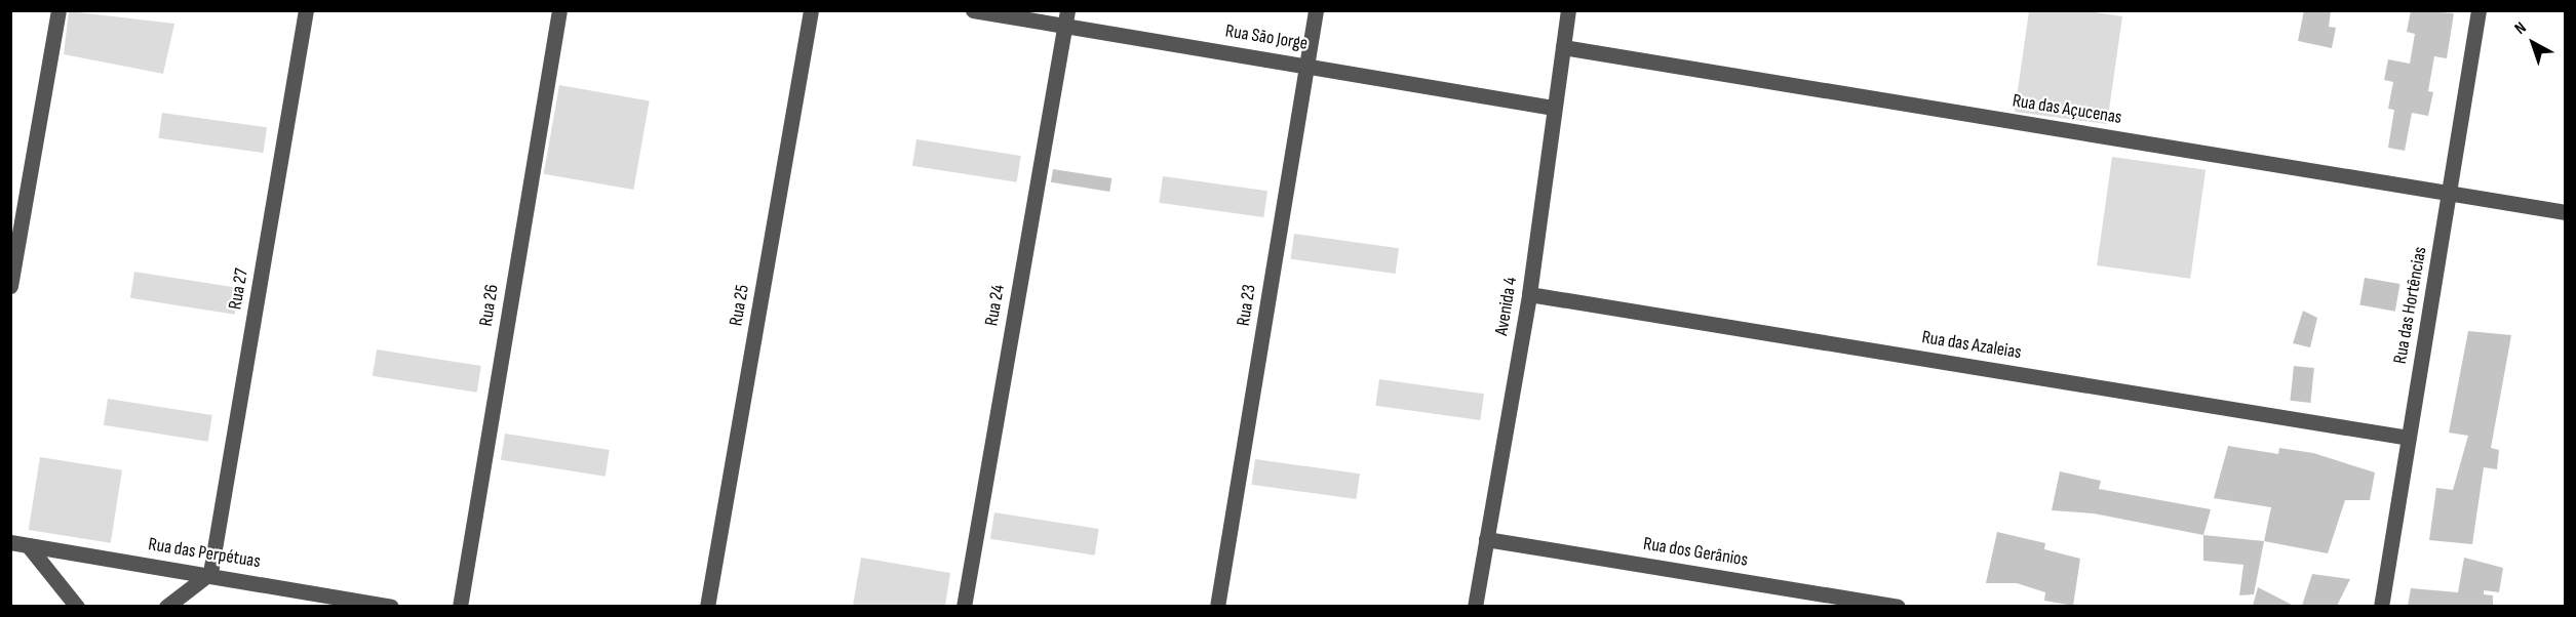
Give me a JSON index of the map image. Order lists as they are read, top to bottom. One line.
{"streets":{"street":["Rua São Jorge","Rua das Açucenas","Rua 27","Rua 26","Rua 25","Rua 24","Rua 23","Rua das Hortências","Avenida 4","Rua das Azaleias","Rua dos Gerânios","Rua das Perpétuas"]},"crossings":[["Rua São Jorge","Rua 24"],["Rua São Jorge","Rua 23"],["Rua São Jorge","Avenida 4"],["Rua das Açucenas","Rua das Hortências"],["Rua das Açucenas","Avenida 4"],["Rua 27","Rua das Perpétuas"],["Rua das Hortências","Rua das Azaleias"],["Avenida 4","Rua das Azaleias"],["Avenida 4","Rua dos Gerânios"]],"north":"top left"}
